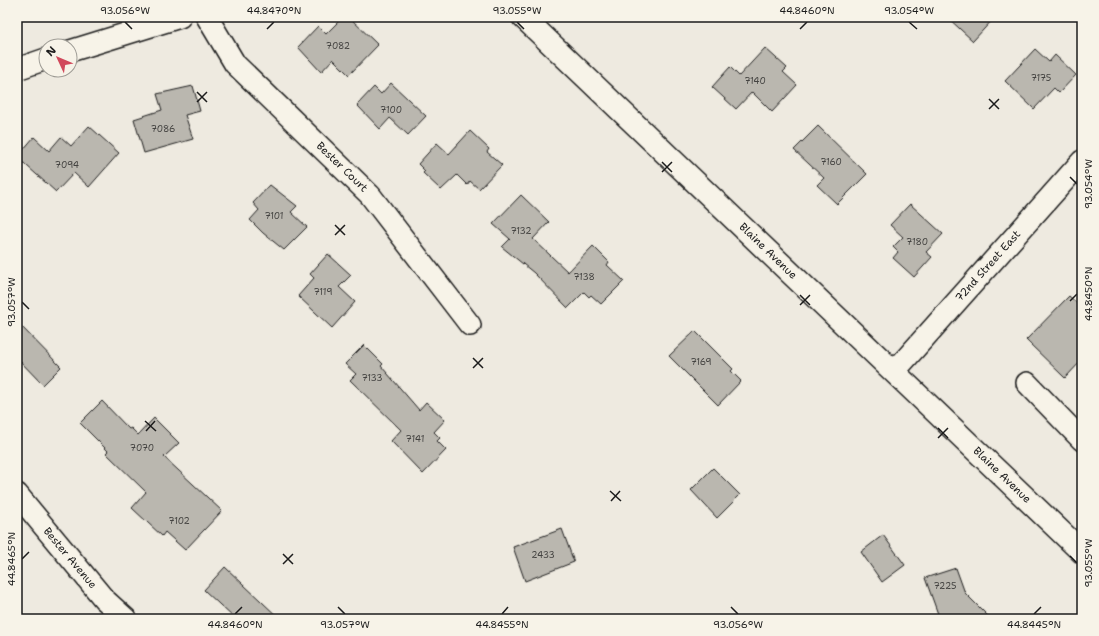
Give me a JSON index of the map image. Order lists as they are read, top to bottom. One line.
{"streets":{"street":["Bester Court","Blaine Avenue","72nd Street East","Bester Avenue"]},"crossings":[["Blaine Avenue","72nd Street East"]],"house_numbers":["7082","7175","7140","7100","7086","7160","7094","7101","7132","7180","7138","7119","7169","7133","7141","7070","7102","2433","7225"],"north":"top left","coordinates":["93.056°W","44.8470°N","93.055°W","44.8460°N","93.054°W","44.8450°N","93.057°W","44.8465°N","44.8455°N","44.8445°N"]}
